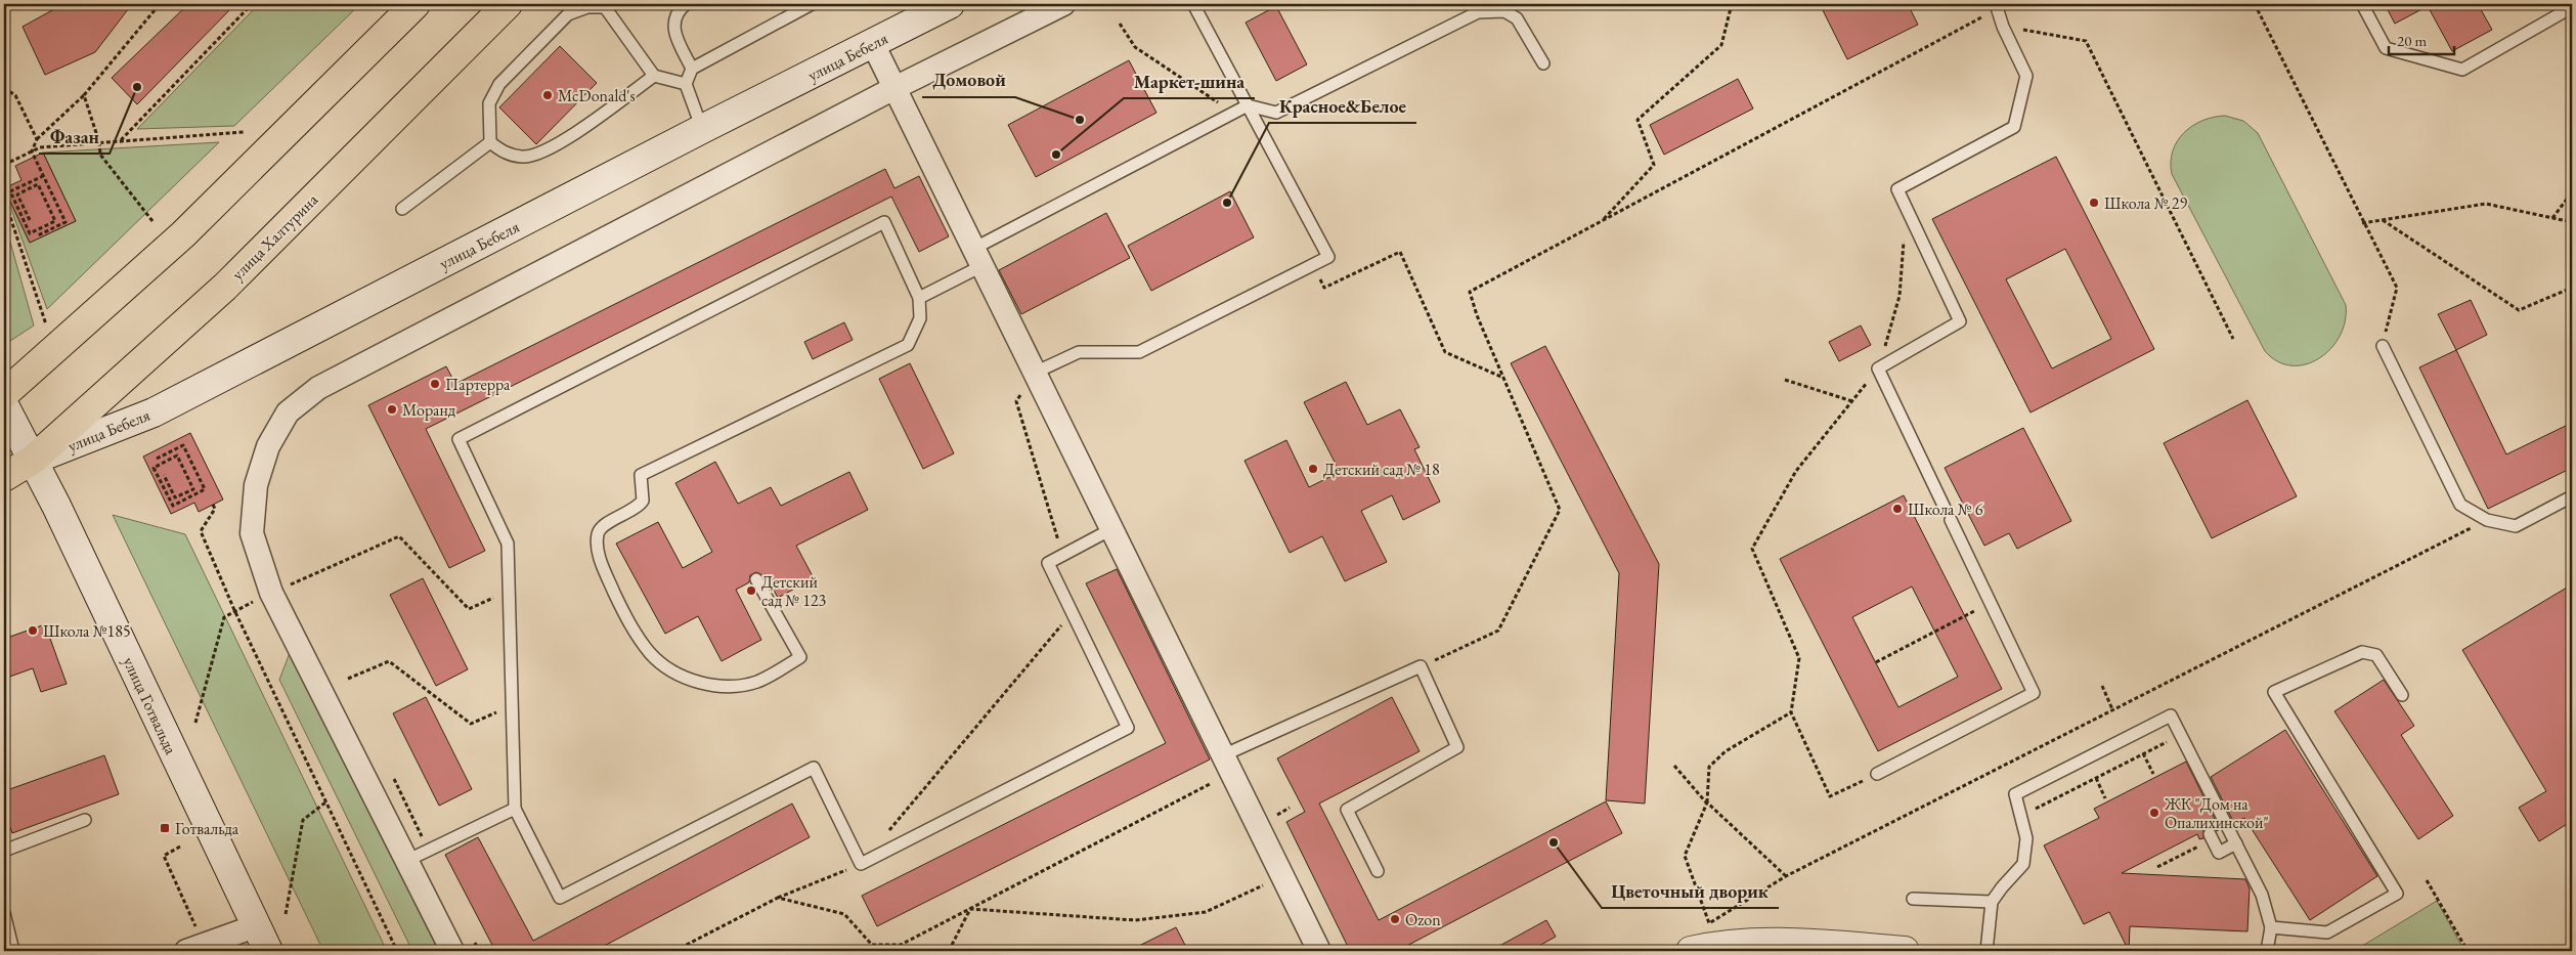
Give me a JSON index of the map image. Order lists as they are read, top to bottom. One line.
{"streets":{"main road":["улица Бебеля","улица Халтурина","улица Готвальда"]},"crossings":[["улица Бебеля","улица Халтурина"],["улица Бебеля","улица Готвальда"],["улица Халтурина","улица Готвальда"]],"places":{"other":["Фазан","McDonald's","Домовой","Маркет-шина","Красное&Белое","Школа № 29","Партерра","Моранд","Детский сад № 18","Школа № 6","Детский сад № 123","Школа №185","ЖК \"Дом на Опалихинской\"","Цветочный дворик","Ozon"],"transit":["Готвальда"]},"scale_bar":"20 m"}
